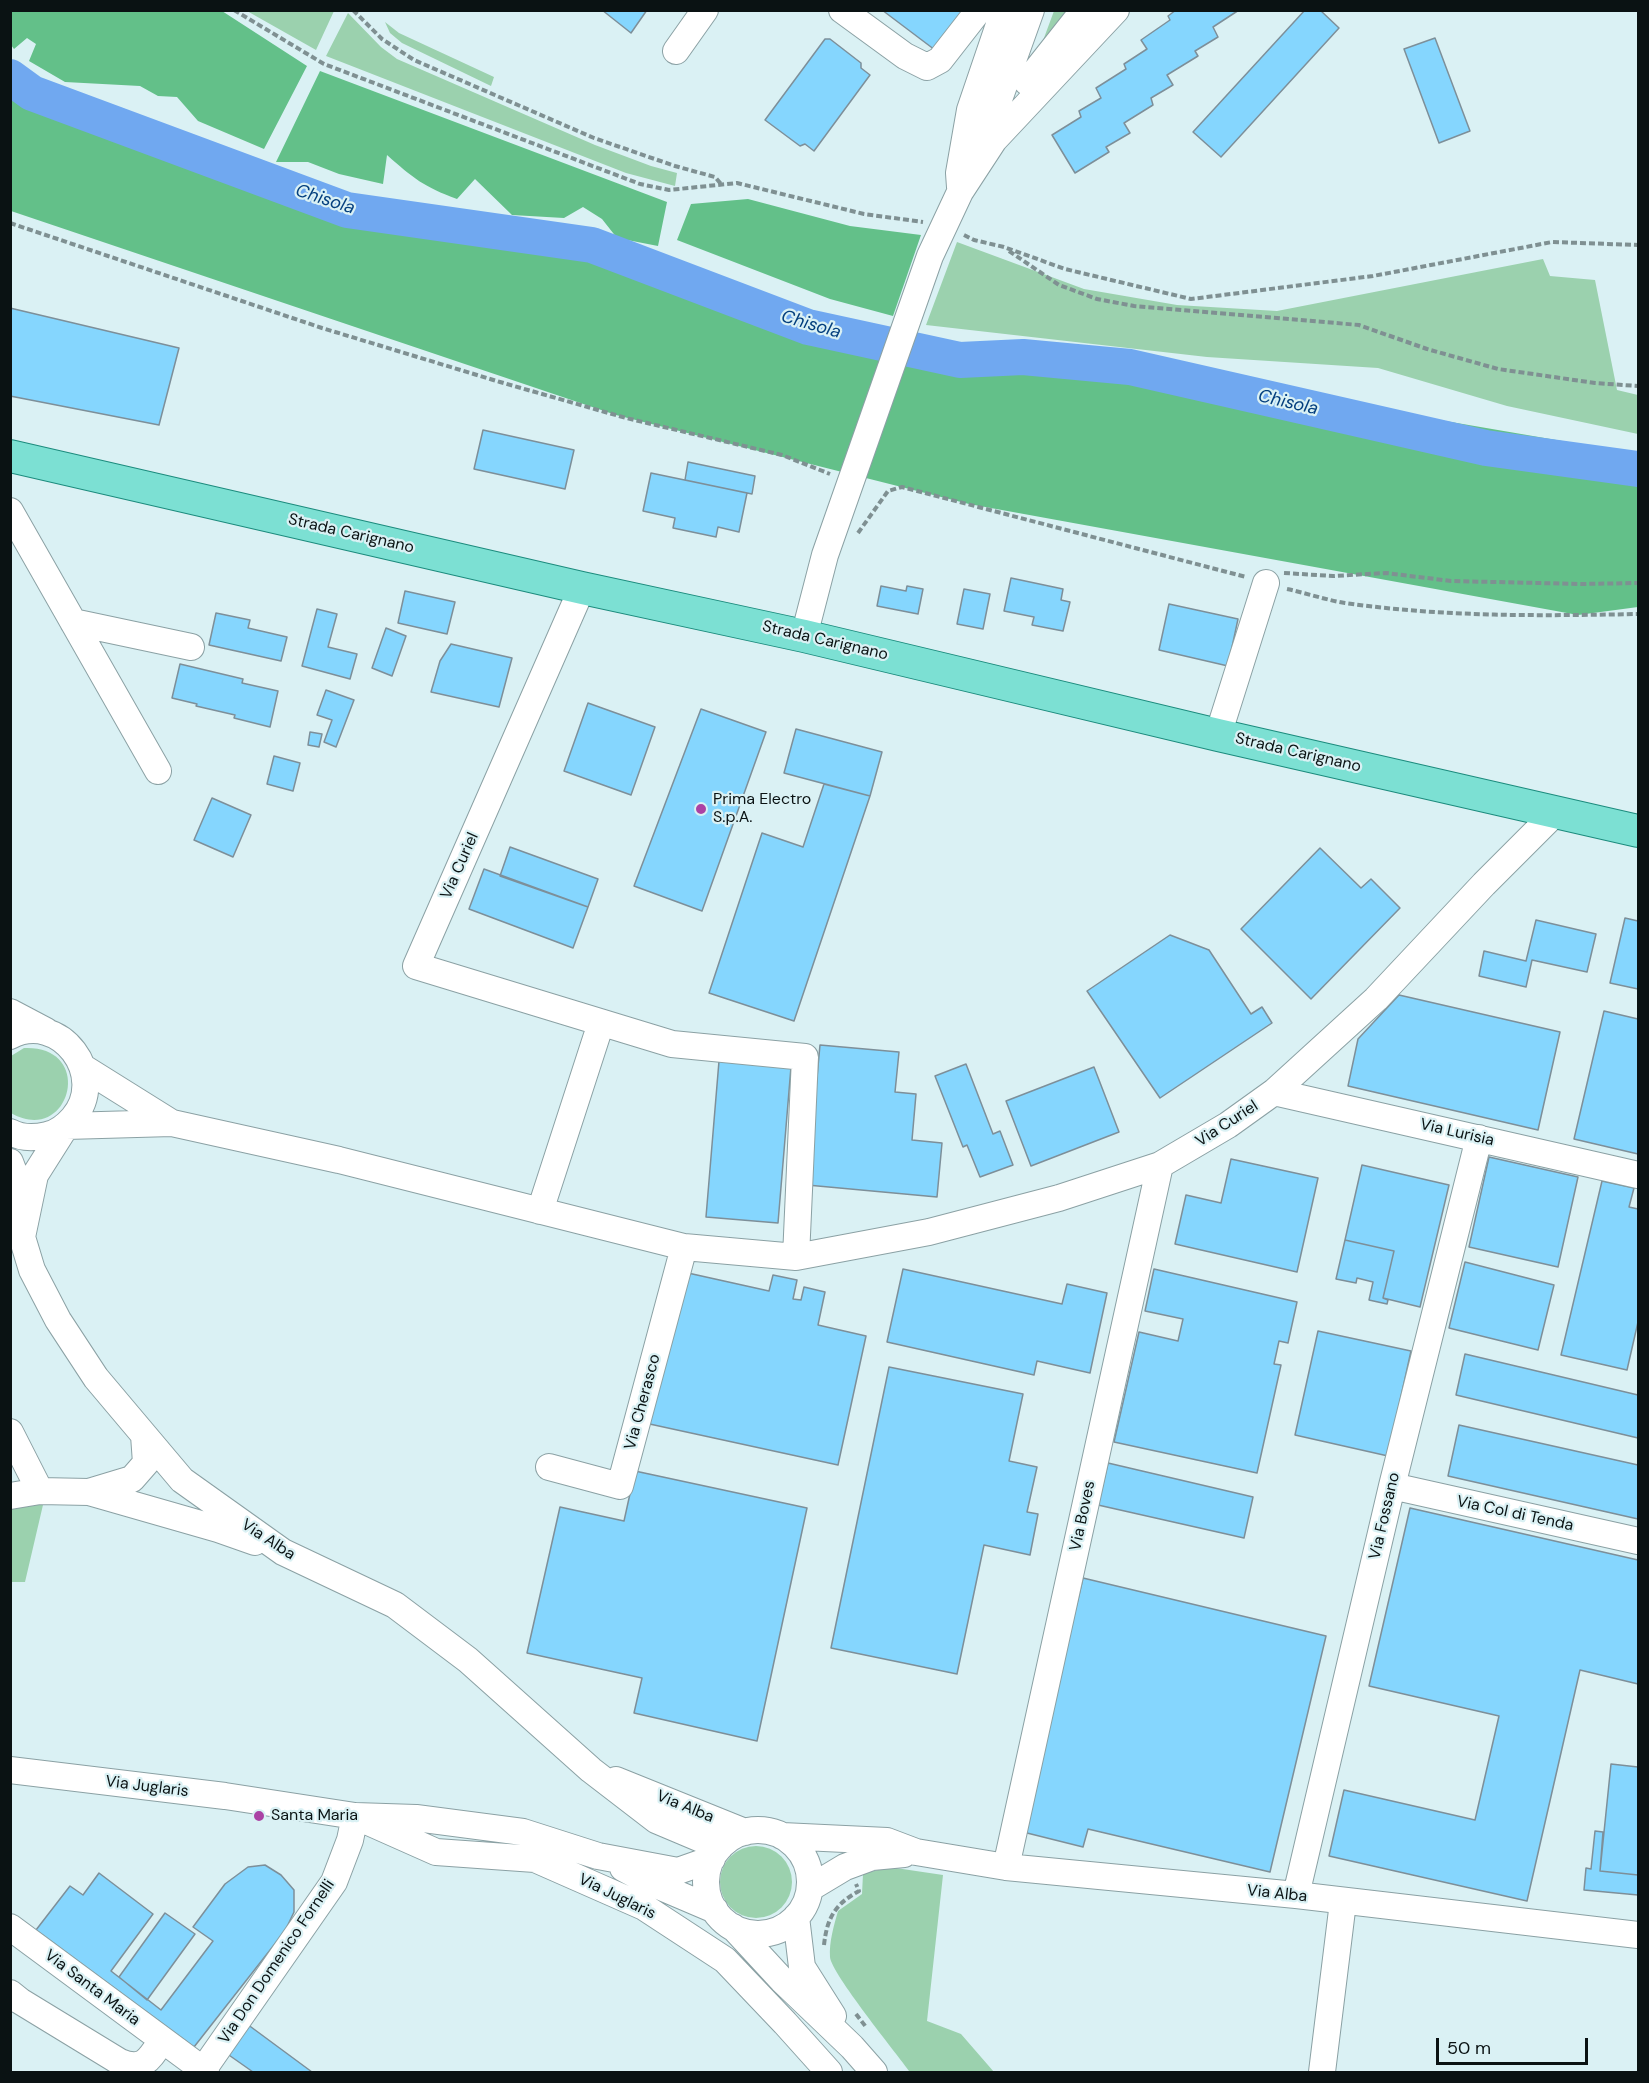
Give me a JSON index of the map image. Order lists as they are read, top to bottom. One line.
{"streets":{"main road":["Strada Carignano"],"street":["Via Curiel","Via Lurisia","Via Cherasco","Via Col di Tenda","Via Boves","Via Fossano","Via Alba","Via Juglaris","Via Don Domenico Fornelli","Via Santa Maria"]},"crossings":[["Strada Carignano","Via Curiel"],["Via Curiel","Via Lurisia"],["Via Curiel","Via Cherasco"],["Via Curiel","Via Boves"],["Via Curiel","Via Alba"],["Via Lurisia","Via Fossano"],["Via Col di Tenda","Via Fossano"],["Via Boves","Via Alba"],["Via Fossano","Via Alba"],["Via Alba","Via Juglaris"],["Via Juglaris","Via Don Domenico Fornelli"],["Via Don Domenico Fornelli","Via Santa Maria"]],"water":["Chisola"],"places":["Prima Electro S.p.A.","Santa Maria"],"scale_bar":"50 m"}
